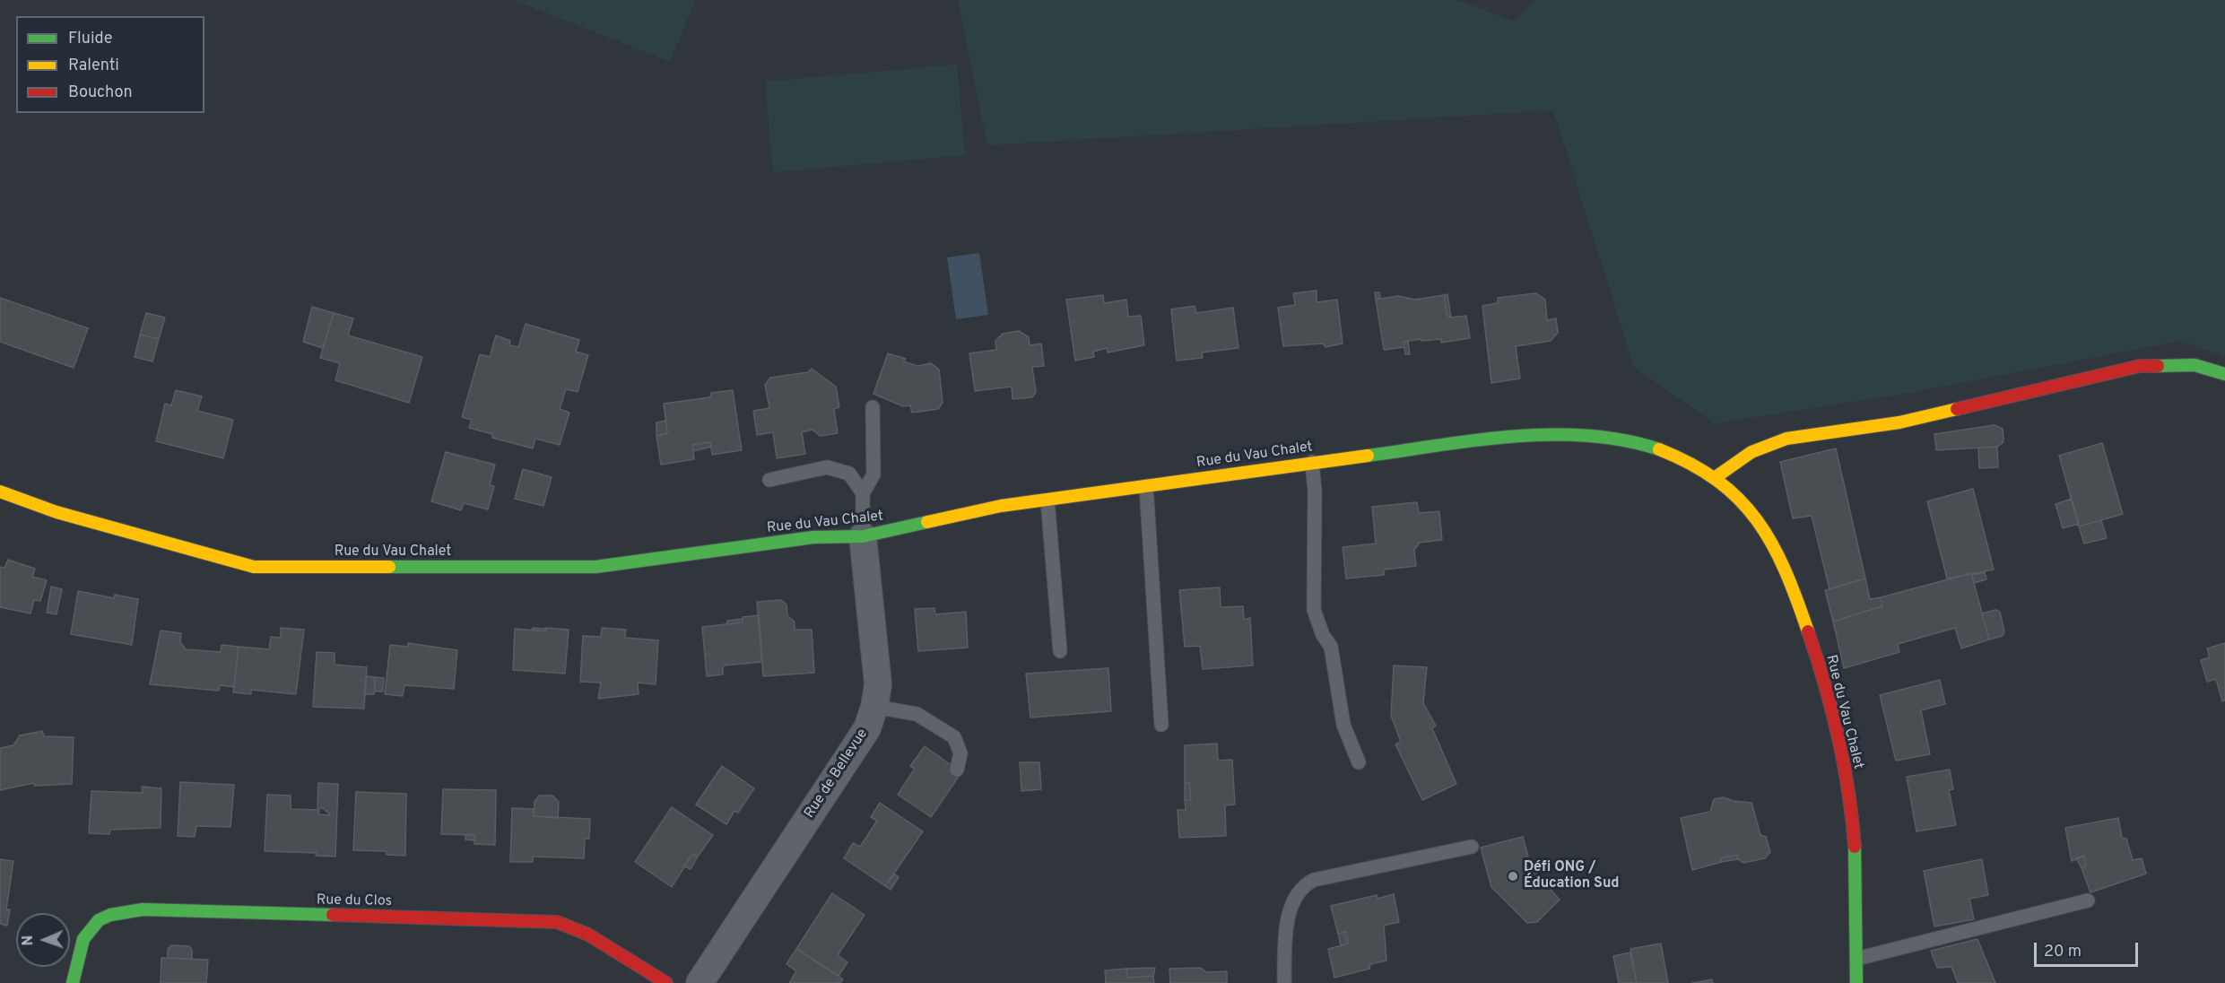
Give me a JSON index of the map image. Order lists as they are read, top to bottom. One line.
{"streets":{"street":["Rue du Vau Chalet","Rue de Bellevue","Rue du Clos"]},"crossings":[["Rue du Vau Chalet","Rue de Bellevue"]],"places":["Défi ONG / Éducation Sud"],"legend":["Fluide","Ralenti","Bouchon"],"scale_bar":"20 m","north":"left"}
